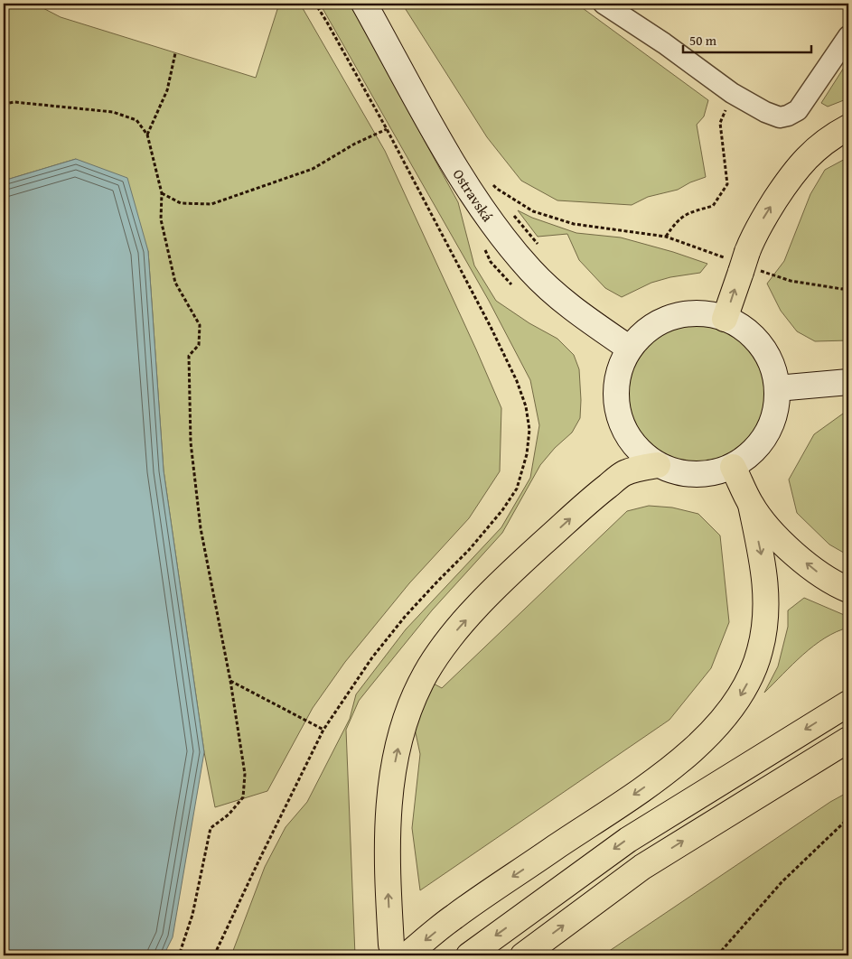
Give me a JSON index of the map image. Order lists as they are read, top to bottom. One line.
{"streets":{"main road":["Ostravská"]},"scale_bar":"50 m"}
